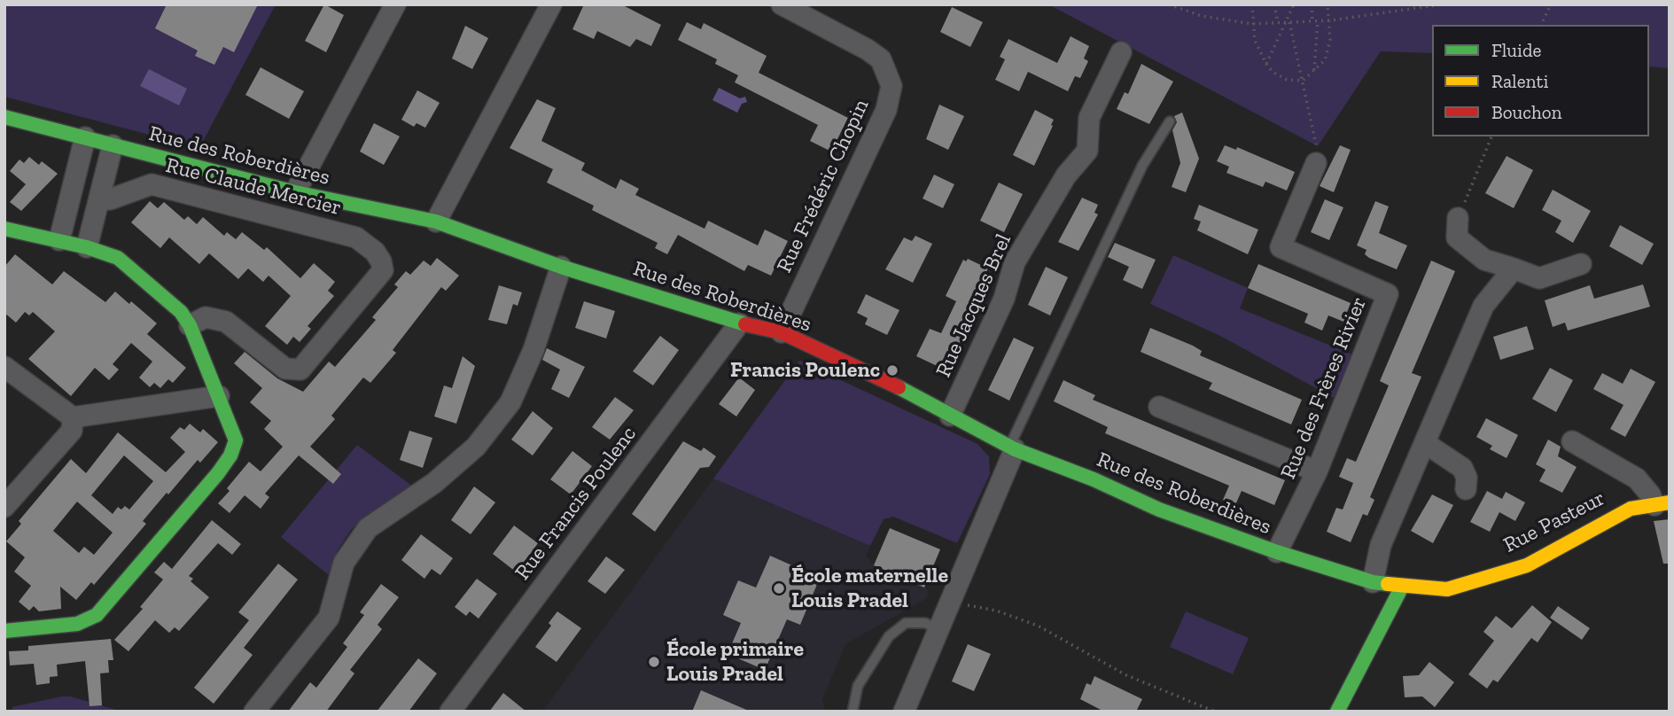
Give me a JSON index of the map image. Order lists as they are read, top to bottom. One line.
{"streets":{"street":["Rue des Roberdières","Rue Frédéric Chopin","Rue Claude Mercier","Rue Jacques Brel","Rue des Frères Rivier","Rue Francis Poulenc","Rue Pasteur"]},"crossings":[["Rue des Roberdières","Rue Frédéric Chopin"],["Rue des Roberdières","Rue Jacques Brel"],["Rue des Roberdières","Rue des Frères Rivier"],["Rue des Roberdières","Rue Francis Poulenc"],["Rue des Roberdières","Rue Pasteur"]],"places":["Francis Poulenc","École maternelle Louis Pradel","École primaire Louis Pradel"],"legend":["Fluide","Ralenti","Bouchon"]}
